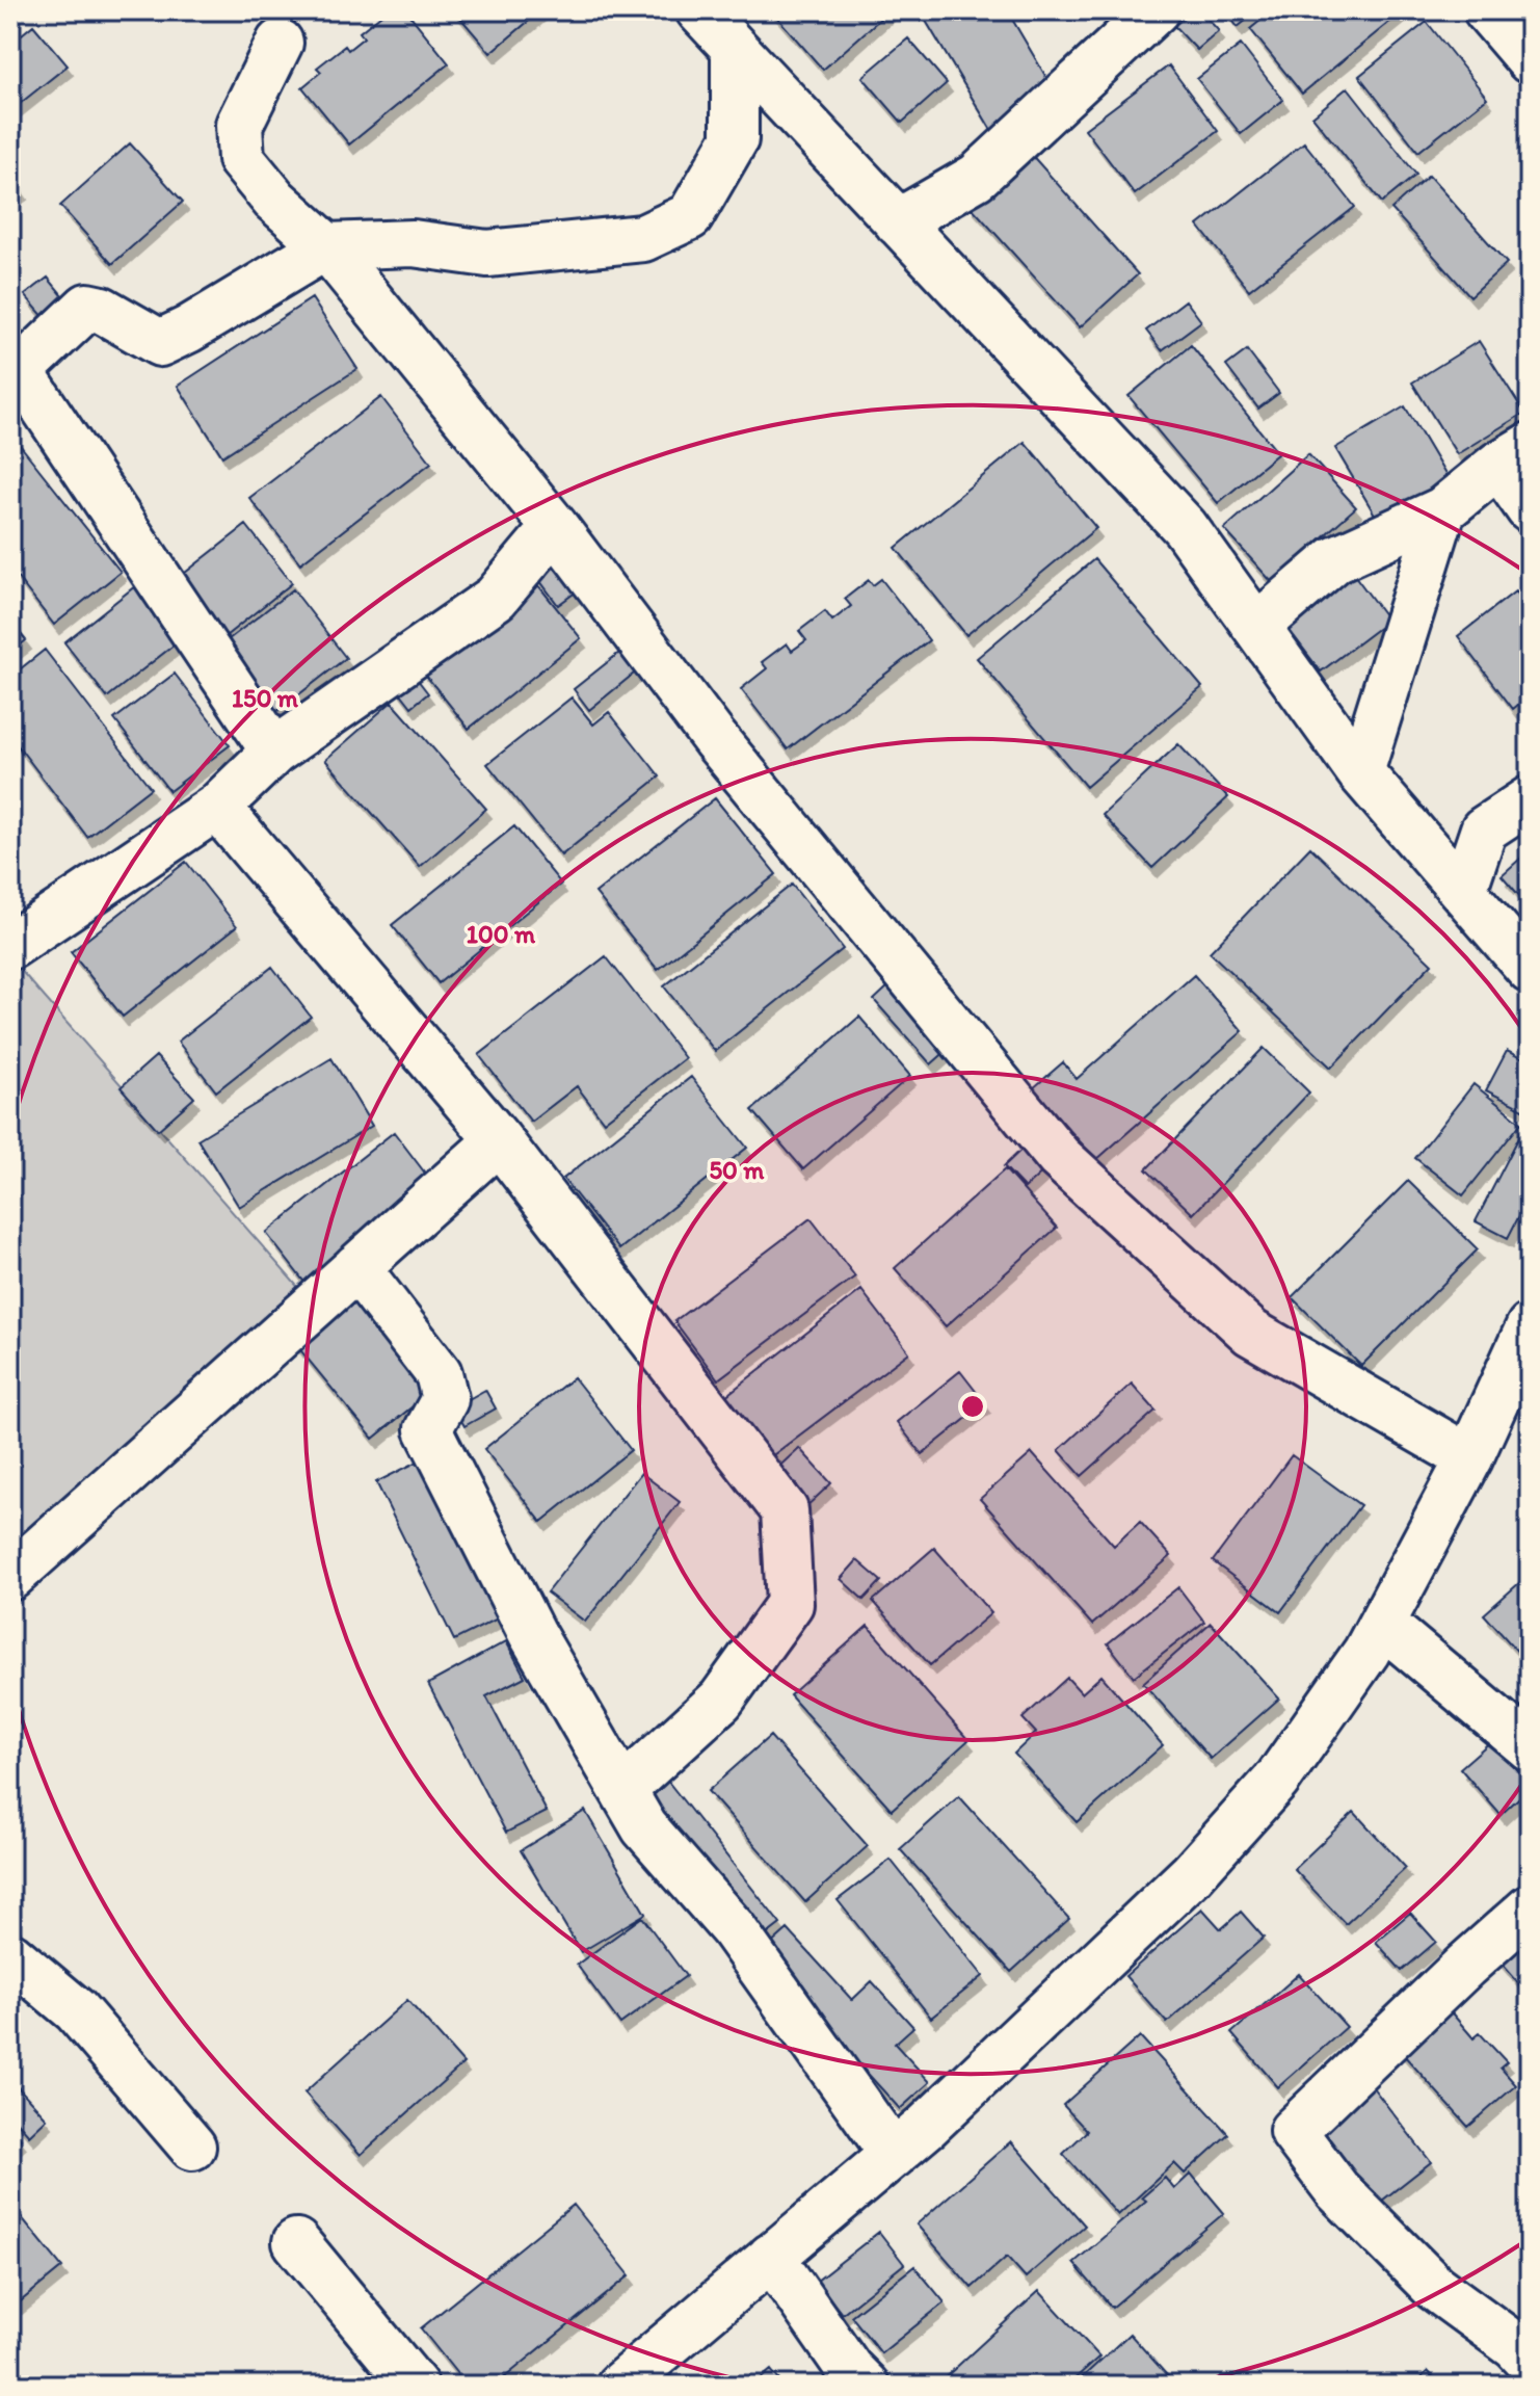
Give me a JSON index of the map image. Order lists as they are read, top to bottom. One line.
{"rings":["150 m","100 m","50 m"]}
